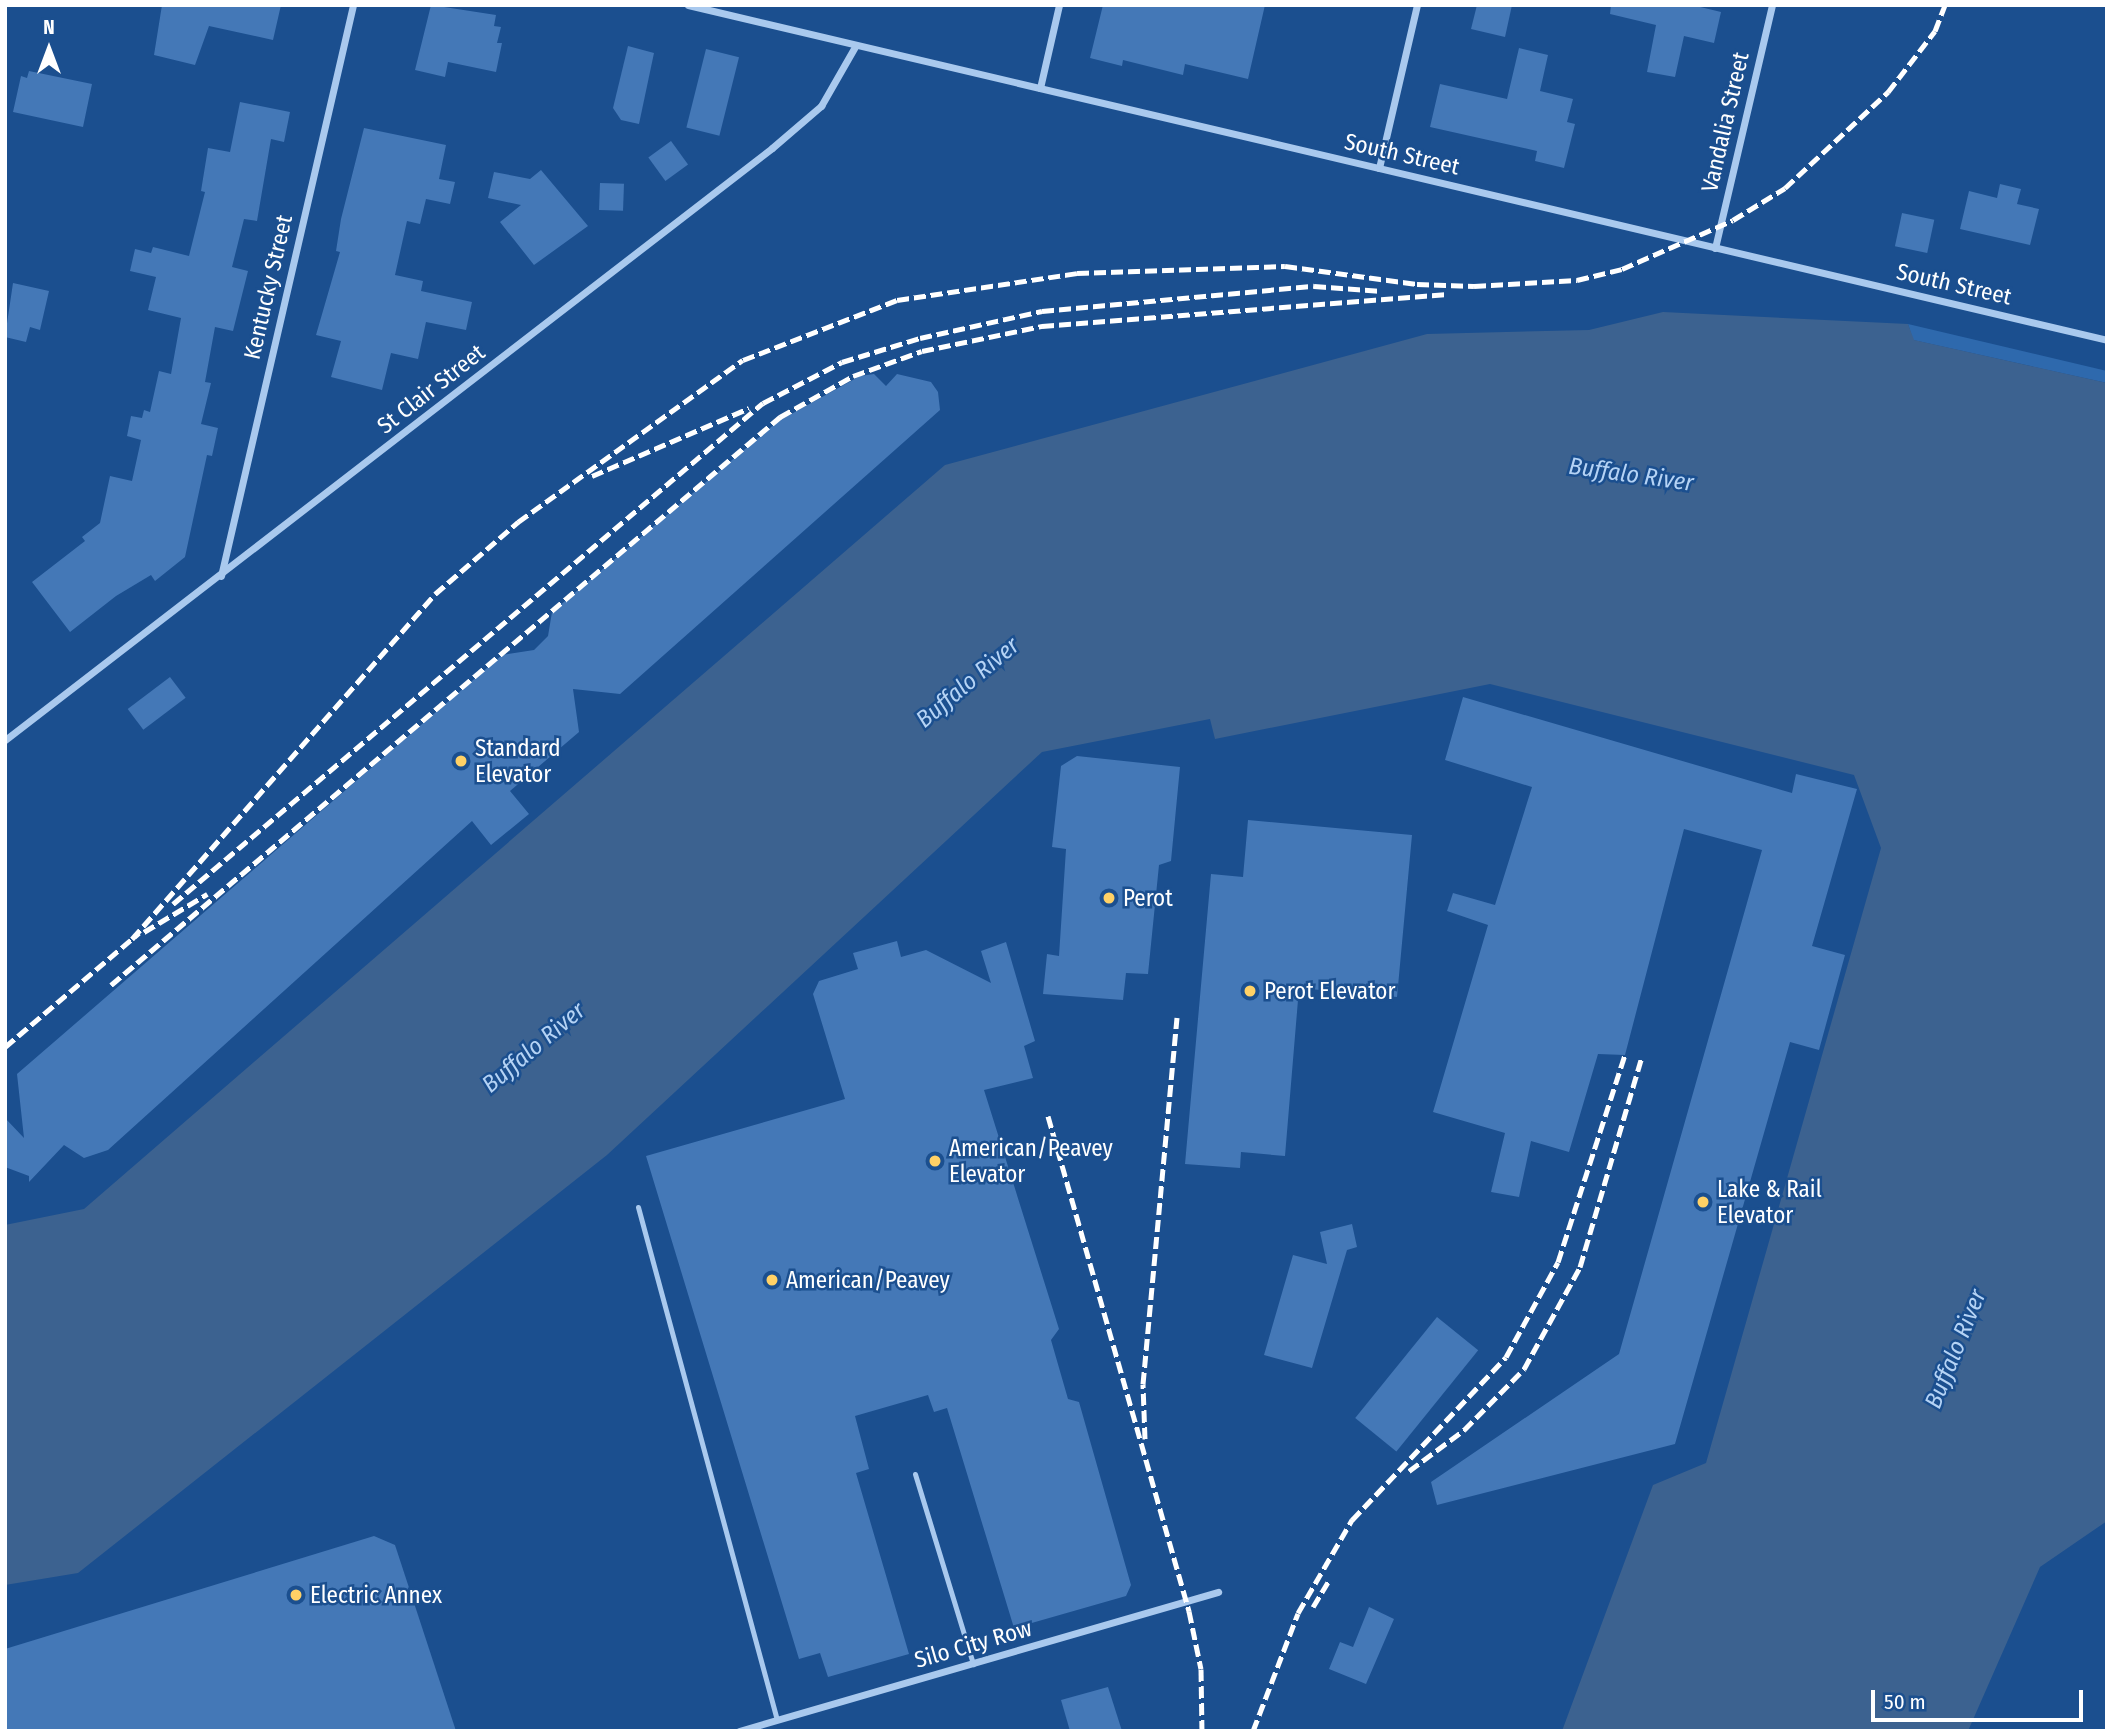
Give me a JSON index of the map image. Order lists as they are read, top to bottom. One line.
{"streets":{"street":["Vandalia Street","South Street","Kentucky Street","St Clair Street","Silo City Row"]},"crossings":[["Vandalia Street","South Street"],["South Street","St Clair Street"],["Kentucky Street","St Clair Street"]],"water":["Buffalo River"],"places":["Standard Elevator","Perot","Perot Elevator","American/Peavey Elevator","Lake & Rail Elevator","American/Peavey","Electric Annex"],"scale_bar":"50 m","north":"top"}
